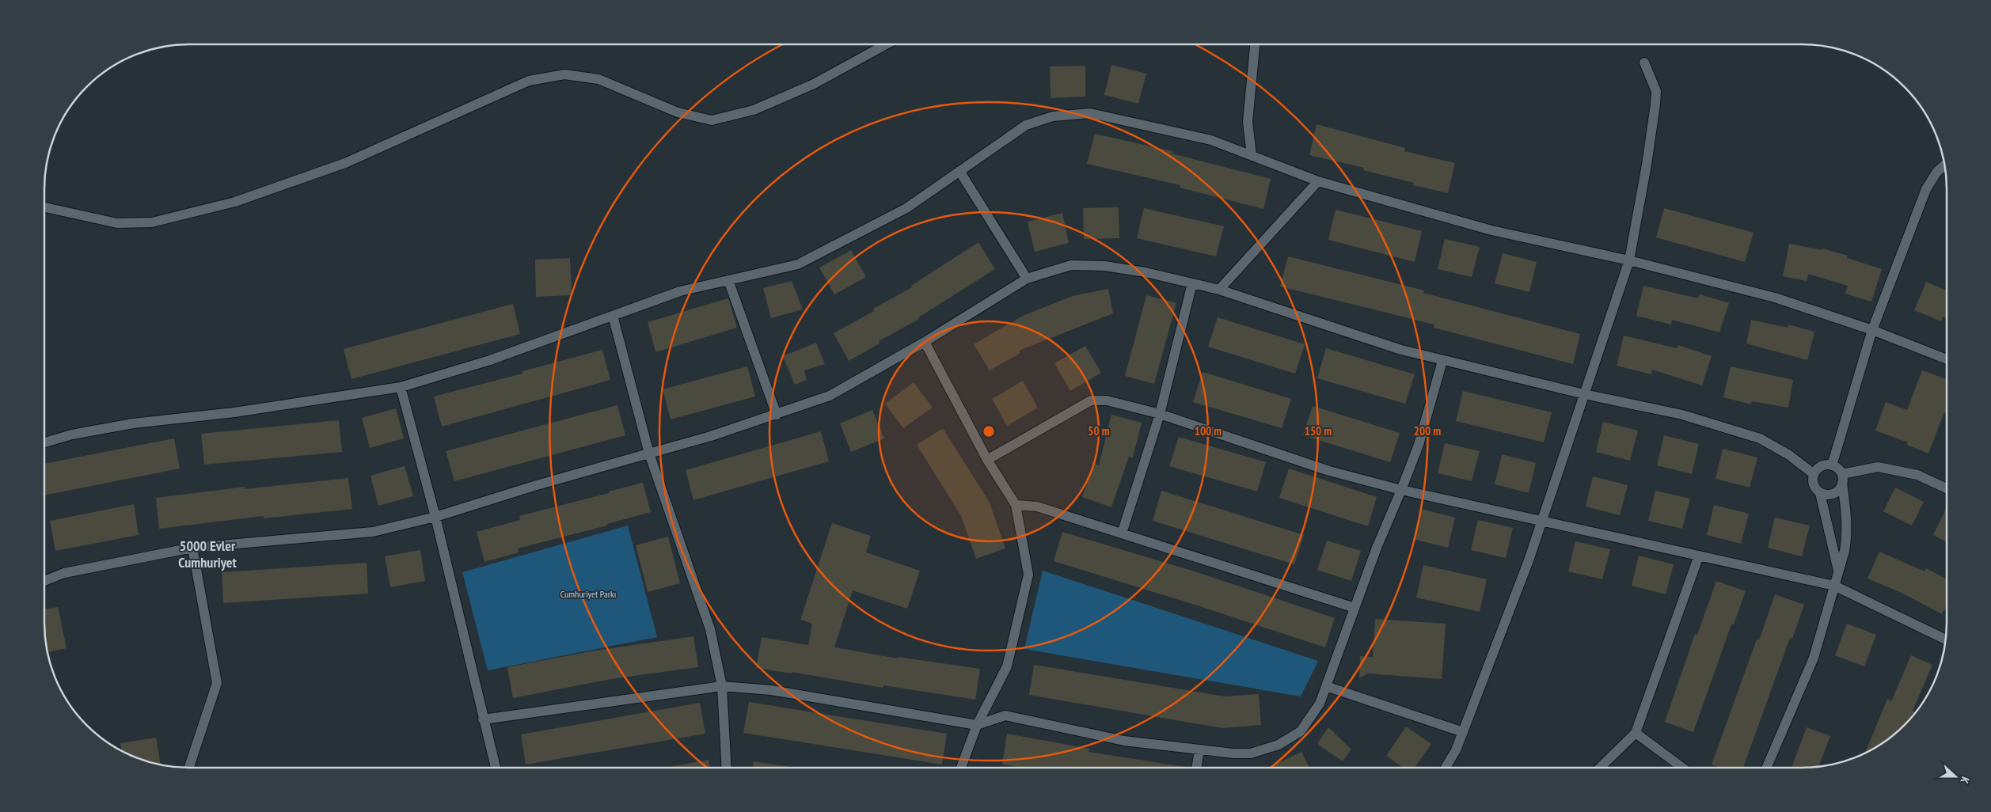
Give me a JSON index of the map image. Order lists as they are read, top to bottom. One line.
{"districts":["5000 Evler Cumhuriyet"],"parks":["Cumhuriyet Parkı"],"north":"right","rings":["50 m","100 m","150 m","200 m"]}
